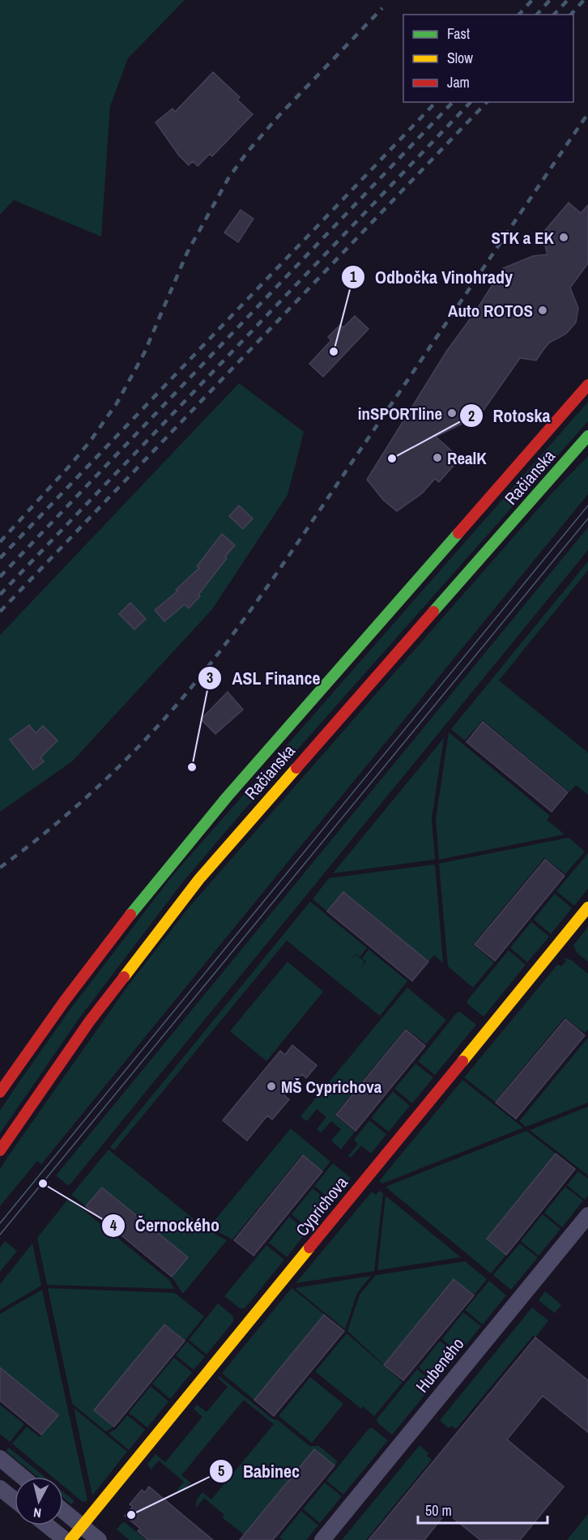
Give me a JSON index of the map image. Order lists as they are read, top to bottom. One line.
{"streets":{"main road":["Račianska","Cyprichova"],"street":["Hubeného"]},"places":["STK a EK","Auto ROTOS","Odbočka Vinohrady","inSPORTline","RealK","Rotoska","ASL Finance","MŠ Cyprichova","Černockého","Babinec"],"legend":["Fast","Slow","Jam"],"scale_bar":"50 m","north":"bottom"}
